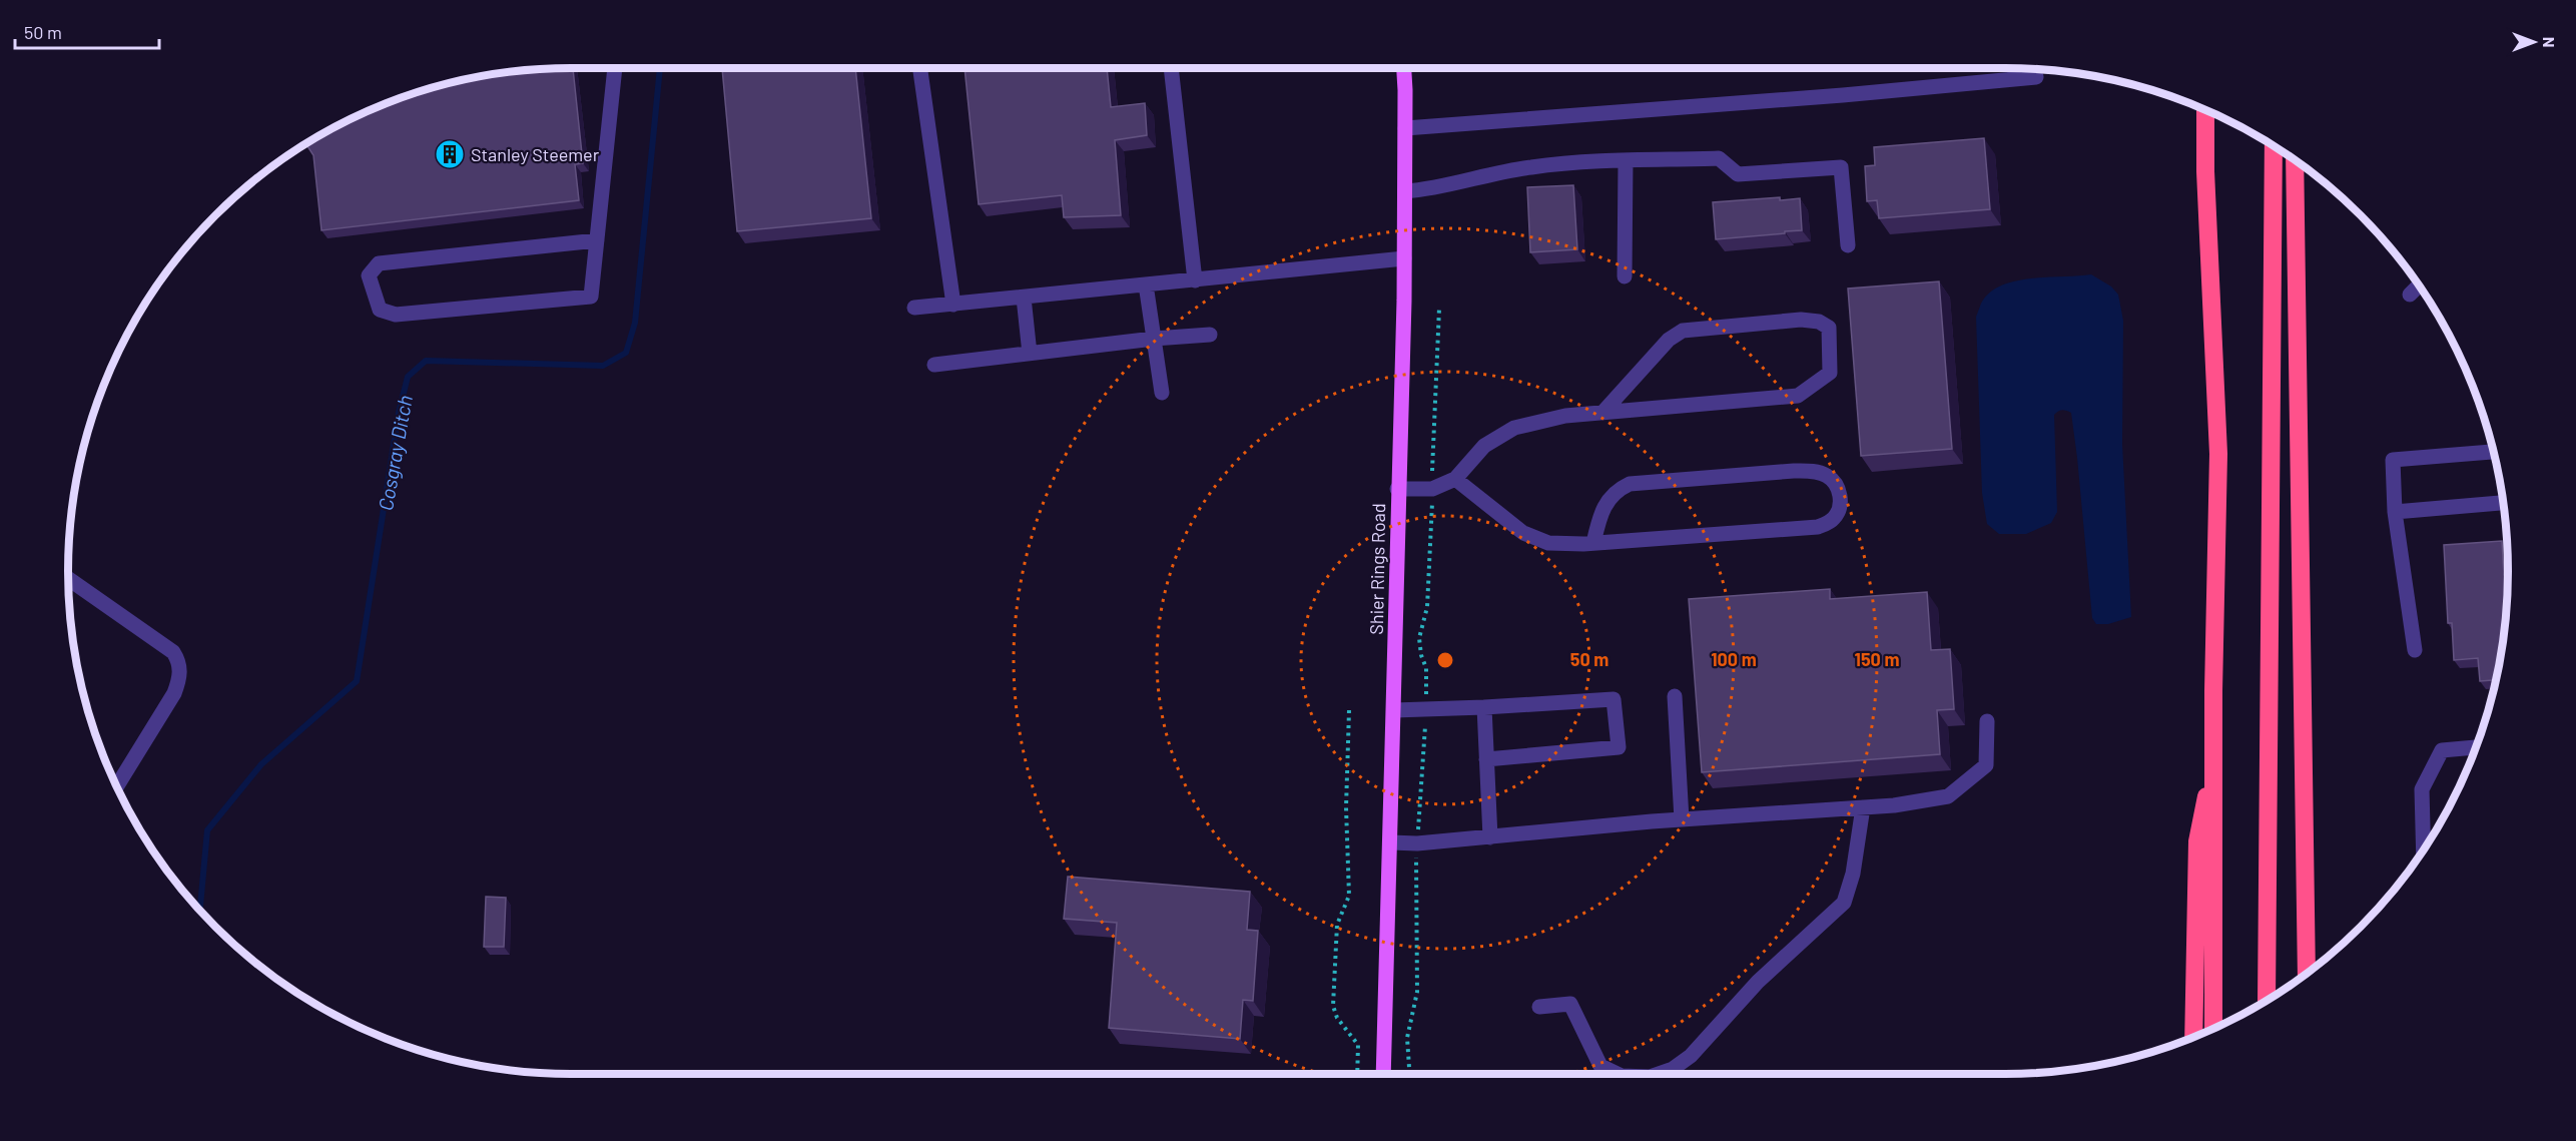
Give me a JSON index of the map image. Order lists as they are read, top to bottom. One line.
{"streets":{"main road":["Shier Rings Road"]},"water":["Cosgray Ditch"],"places":{"building":["Stanley Steemer"]},"scale_bar":"50 m","north":"right","rings":["50 m","100 m","150 m"]}
